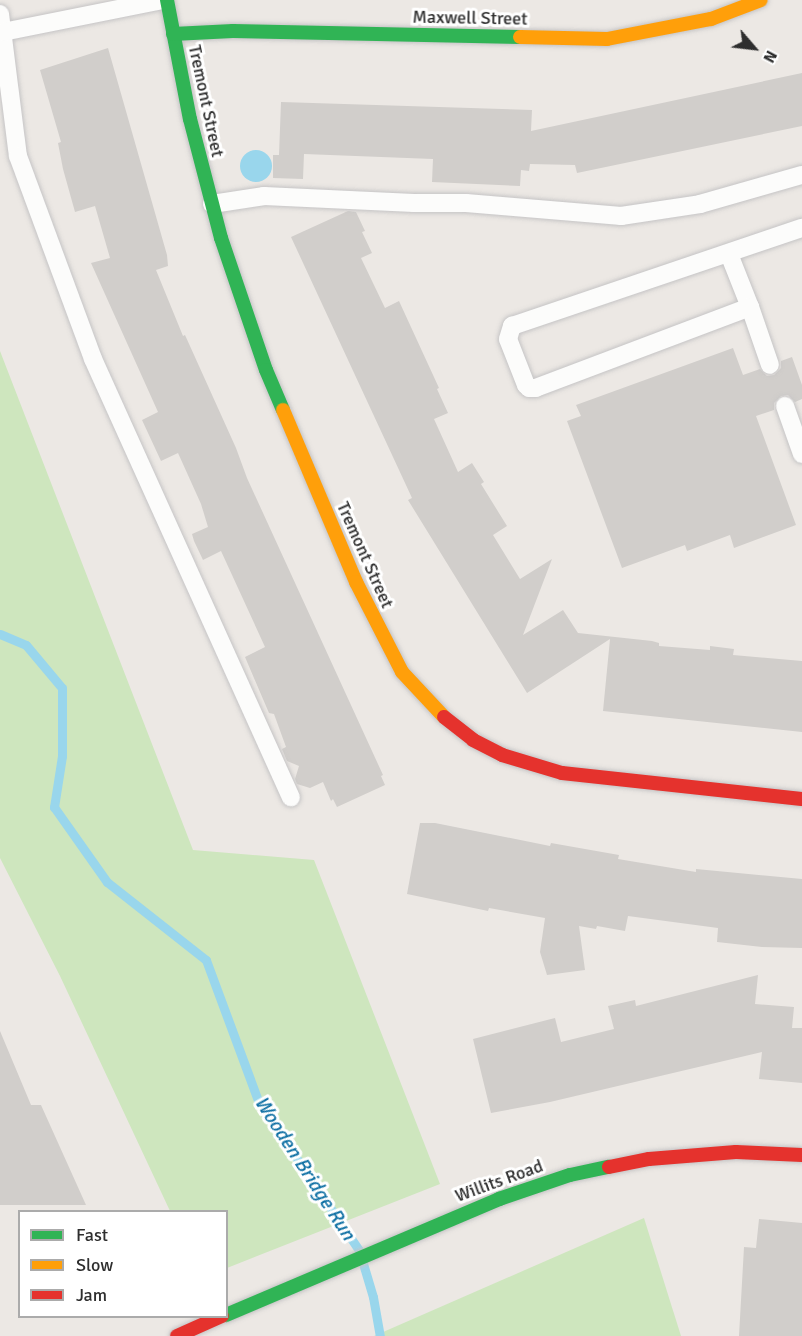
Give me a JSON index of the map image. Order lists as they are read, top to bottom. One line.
{"streets":{"street":["Maxwell Street","Tremont Street","Willits Road"]},"crossings":[["Maxwell Street","Tremont Street"]],"water":["Wooden Bridge Run"],"legend":["Fast","Slow","Jam"],"north":"bottom right"}
